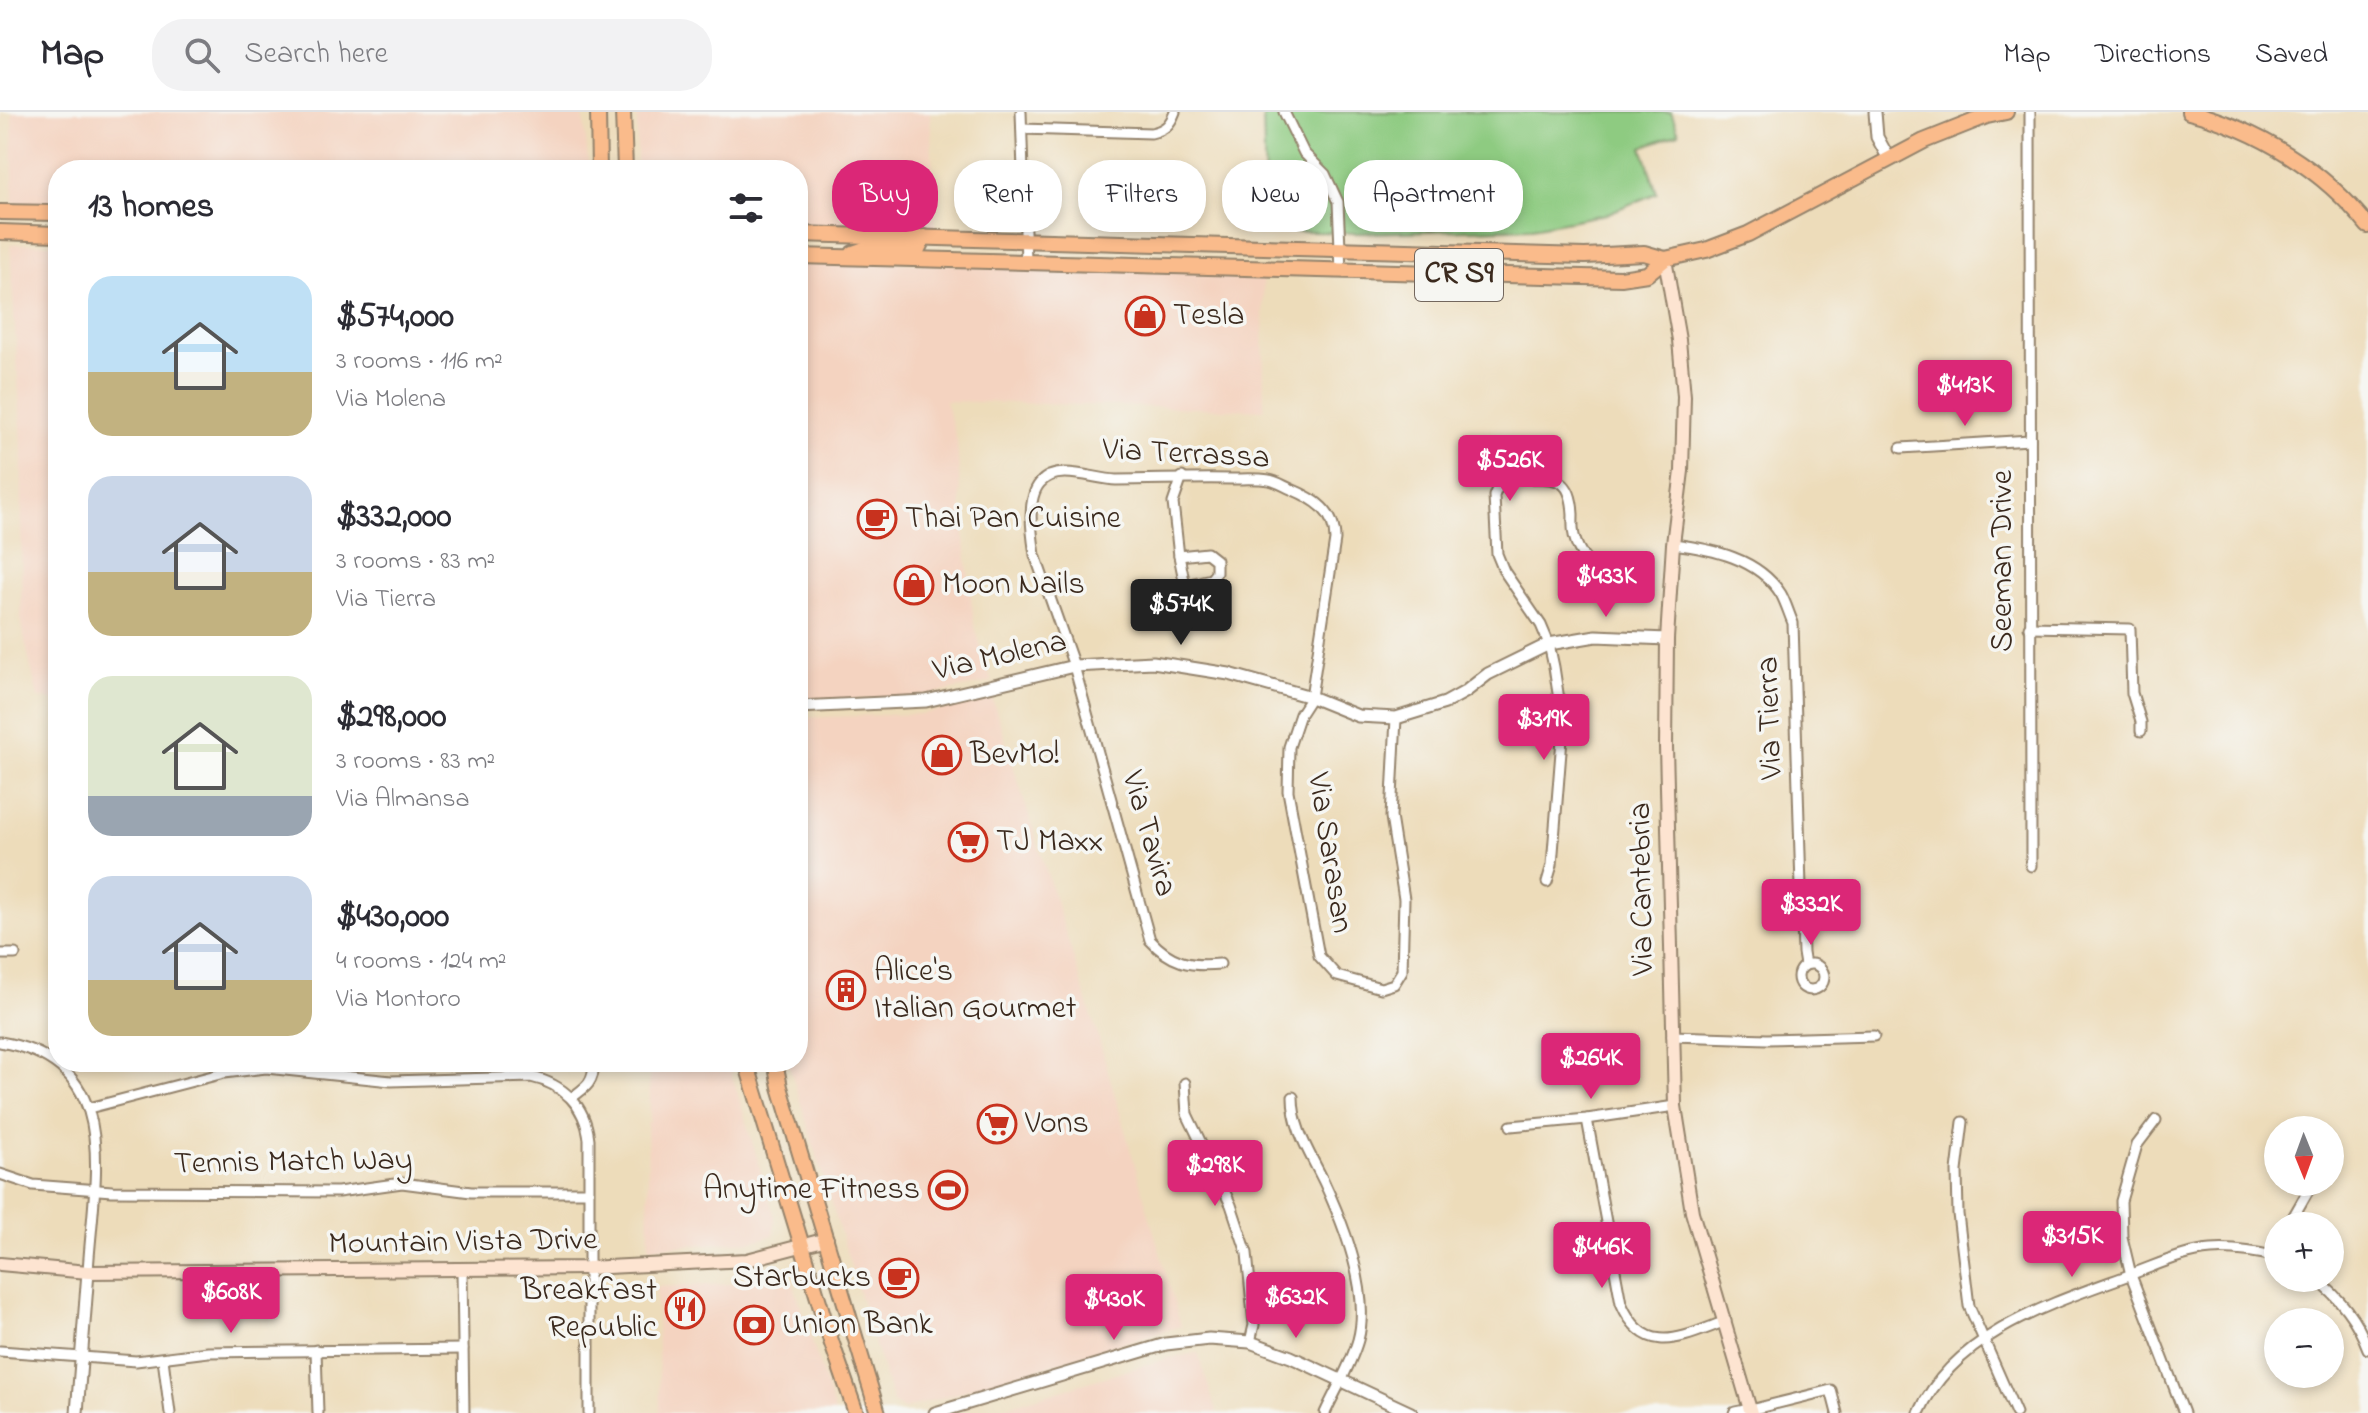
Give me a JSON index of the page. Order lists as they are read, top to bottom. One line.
{"streets":{"main road":["CR S9","Via Cantebria","Mountain Vista Drive"],"street":["Via Terrassa","Seeman Drive","Via Molena","Via Tierra","Via Tavira","Via Sarasan","Tennis Match Way"]},"crossings":[["CR S9","Via Cantebria"],["Via Terrassa","Via Molena"],["Via Terrassa","Via Tavira"],["Via Terrassa","Via Sarasan"],["Via Molena","Via Tavira"],["Via Molena","Via Sarasan"],["Via Molena","Via Cantebria"],["Via Tierra","Via Cantebria"]],"places":{"shop":["Tesla","Moon Nails","BevMo!"],"cafe":["Thai Pan Cuisine","Starbucks"],"supermarket":["TJ Maxx","Vons"],"building":["Alice's Italian Gourmet"],"sports":["Anytime Fitness"],"restaurant":["Breakfast Republic"],"bank":["Union Bank"]},"north":"bottom","page":{"header":"Map","search":"Search here","nav":["Map","Directions","Saved"],"chip":["Buy","Rent","Filters","New","Apartment"],"heading":"13 homes","list":[{"name":"$574,000","note":"3 rooms · 116 m² · Via Molena"},{"name":"$332,000","note":"3 rooms · 83 m² · Via Tierra"},{"name":"$298,000","note":"3 rooms · 83 m² · Via Almansa"},{"name":"$430,000","note":"4 rooms · 124 m² · Via Montoro"}],"price":["$413K","$526K","$433K","$574K","$319K","$332K","$264K","$298K","$315K","$446K","$608K","$632K","$430K"],"map_buttons":["+","−"]}}
